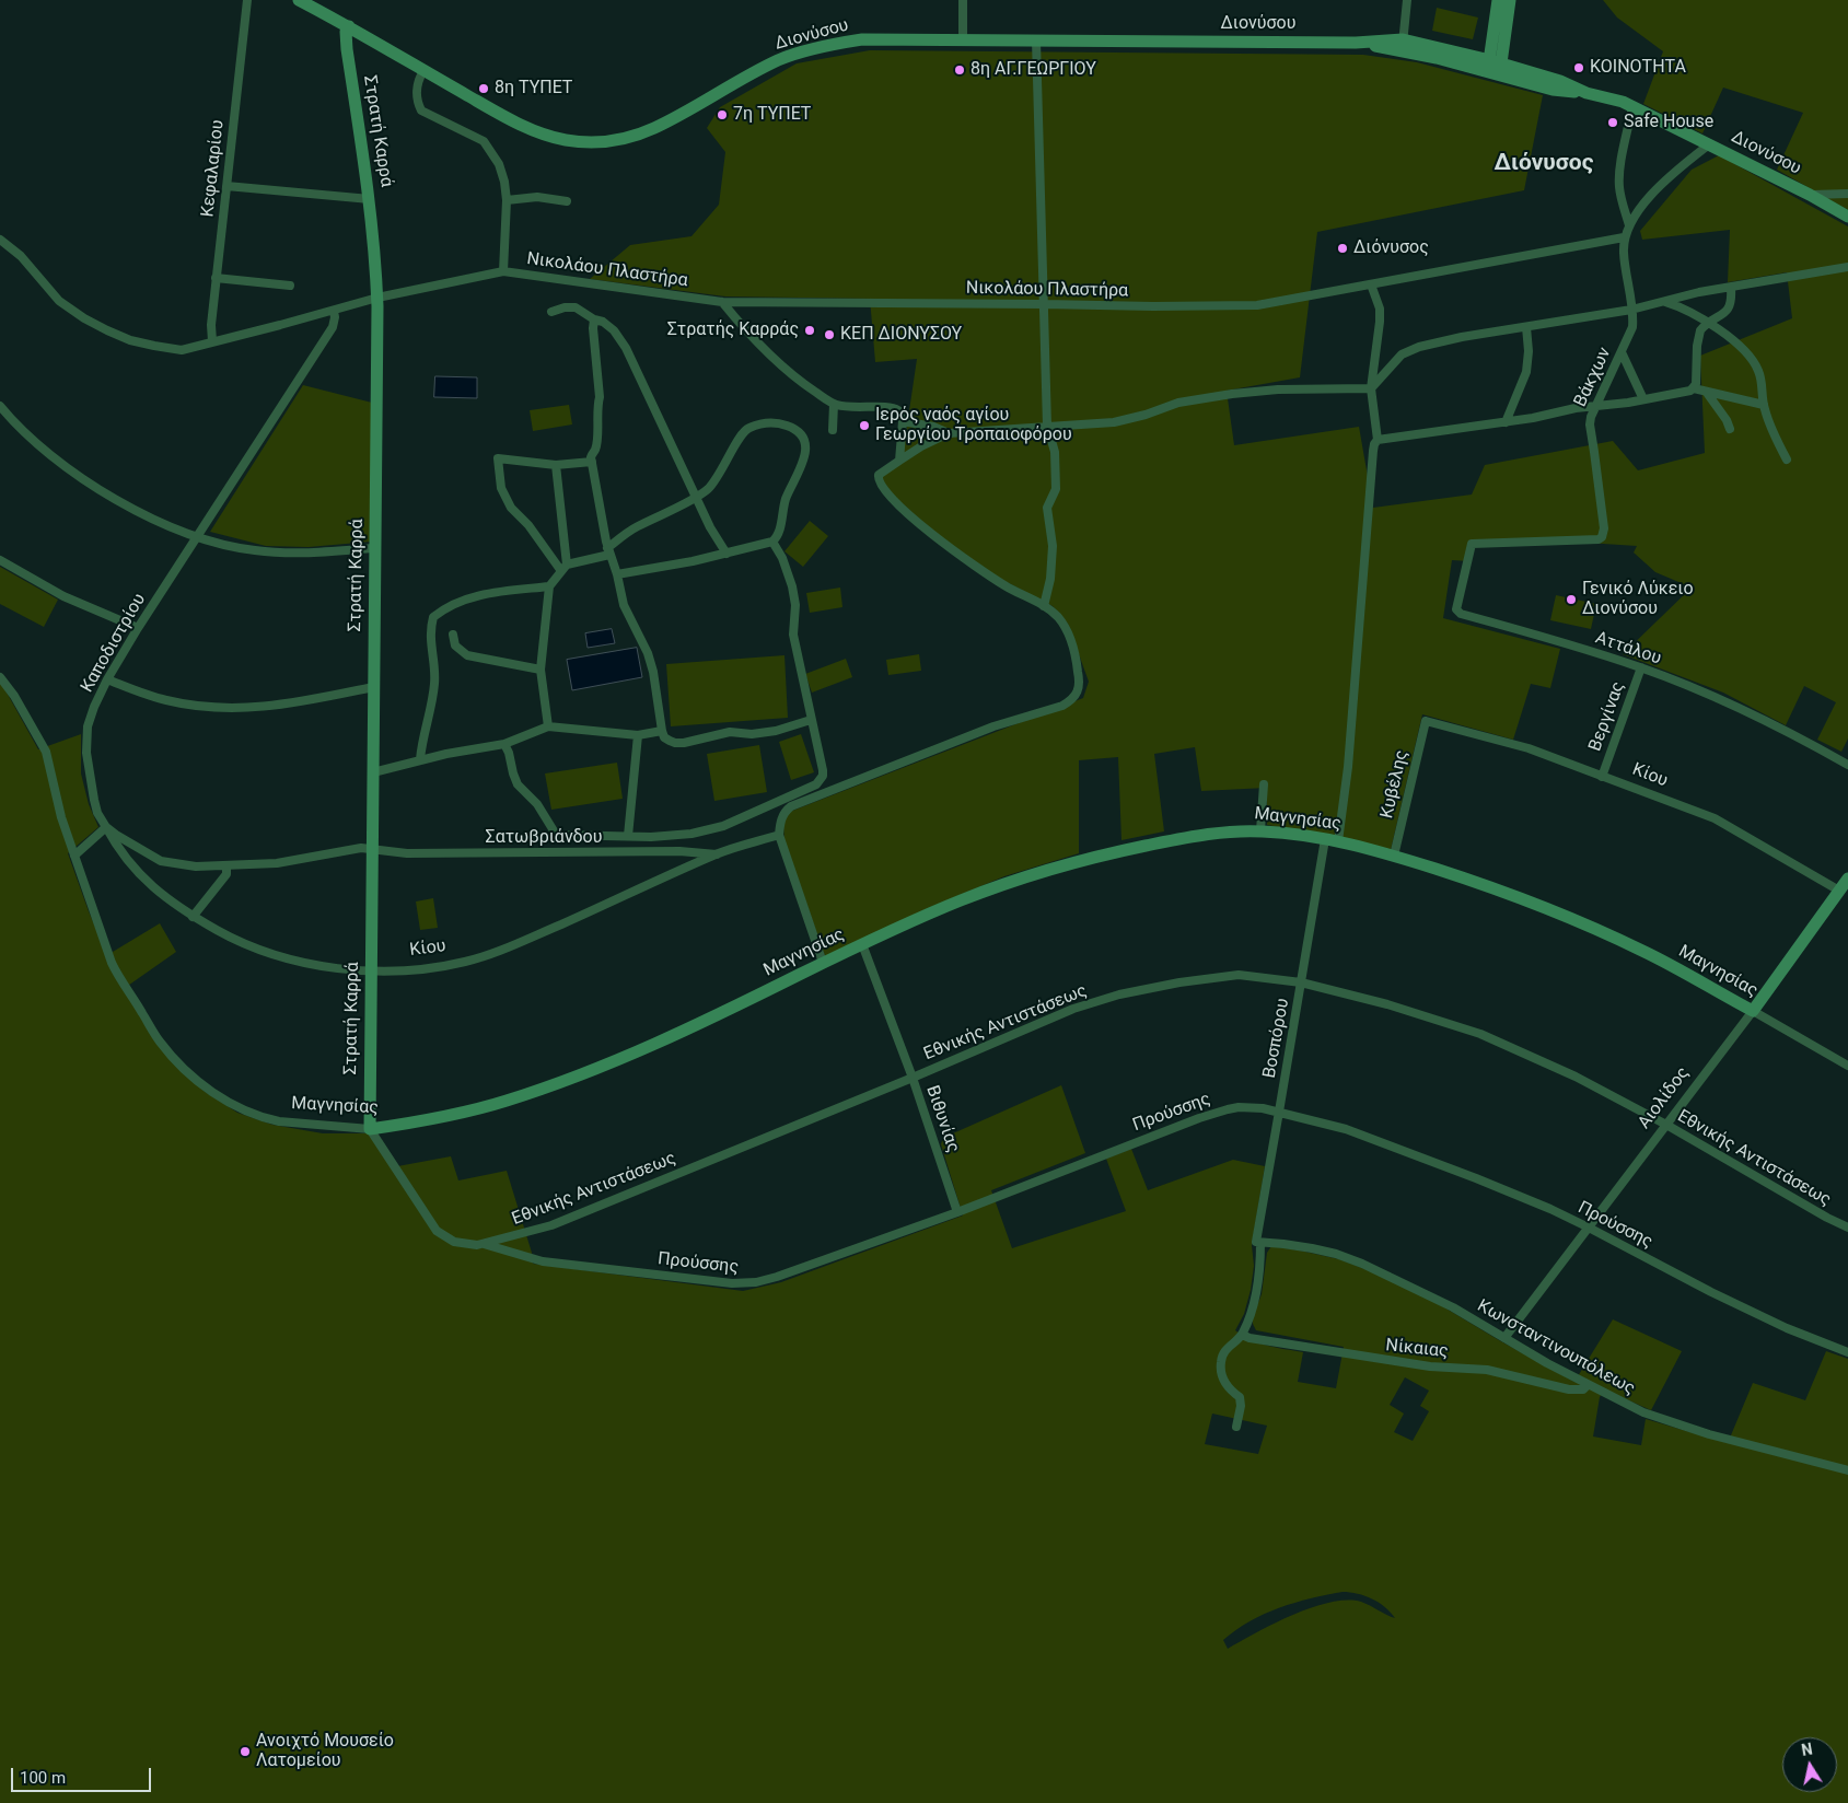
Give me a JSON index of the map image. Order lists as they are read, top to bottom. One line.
{"streets":{"street":["Διονύσου","Στρατή Καρρά","Κεφαλαρίου","Νικολάου Πλαστήρα","Βάκχων","Καποδιστρίου","Αττάλου","Βεργίνας","Κίου","Κυβέλης","Μαγνησίας","Σατωβριάνδου","Εθνικής Αντιστάσεως","Βοσπόρου","Αιολίδος","Προύσσης","Βιθυνίας","Κωνσταντινουπόλεως","Νίκαιας"]},"crossings":[["Διονύσου","Στρατή Καρρά"],["Διονύσου","Βάκχων"],["Στρατή Καρρά","Νικολάου Πλαστήρα"],["Στρατή Καρρά","Κίου"],["Στρατή Καρρά","Μαγνησίας"],["Στρατή Καρρά","Σατωβριάνδου"],["Στρατή Καρρά","Εθνικής Αντιστάσεως"],["Κεφαλαρίου","Νικολάου Πλαστήρα"],["Νικολάου Πλαστήρα","Βάκχων"],["Νικολάου Πλαστήρα","Καποδιστρίου"],["Βάκχων","Αττάλου"],["Καποδιστρίου","Κίου"],["Αττάλου","Βεργίνας"],["Βεργίνας","Κίου"],["Κίου","Κυβέλης"],["Κίου","Σατωβριάνδου"],["Κίου","Αιολίδος"],["Κυβέλης","Μαγνησίας"],["Μαγνησίας","Εθνικής Αντιστάσεως"],["Μαγνησίας","Βοσπόρου"],["Μαγνησίας","Αιολίδος"],["Μαγνησίας","Βιθυνίας"],["Εθνικής Αντιστάσεως","Βοσπόρου"],["Εθνικής Αντιστάσεως","Αιολίδος"],["Εθνικής Αντιστάσεως","Προύσσης"],["Εθνικής Αντιστάσεως","Βιθυνίας"],["Βοσπόρου","Προύσσης"],["Βοσπόρου","Κωνσταντινουπόλεως"],["Βοσπόρου","Νίκαιας"],["Αιολίδος","Προύσσης"],["Αιολίδος","Κωνσταντινουπόλεως"],["Προύσσης","Βιθυνίας"],["Κωνσταντινουπόλεως","Νίκαιας"]],"districts":["Διόνυσος"],"places":["ΚΟΙΝΟΤΗΤΑ","8η ΑΓ.ΓΕΩΡΓΙΟΥ","8η ΤΥΠΕΤ","7η ΤΥΠΕΤ","Safe House","Διόνυσος","Στρατής Καρράς","ΚΕΠ ΔΙΟΝΥΣΟΥ","Ιερός ναός αγίου Γεωργίου Τροπαιοφόρου","Γενικό Λύκειο Διονύσου","Ανοιχτό Μουσείο Λατομείου"],"scale_bar":"100 m","north":"top"}
